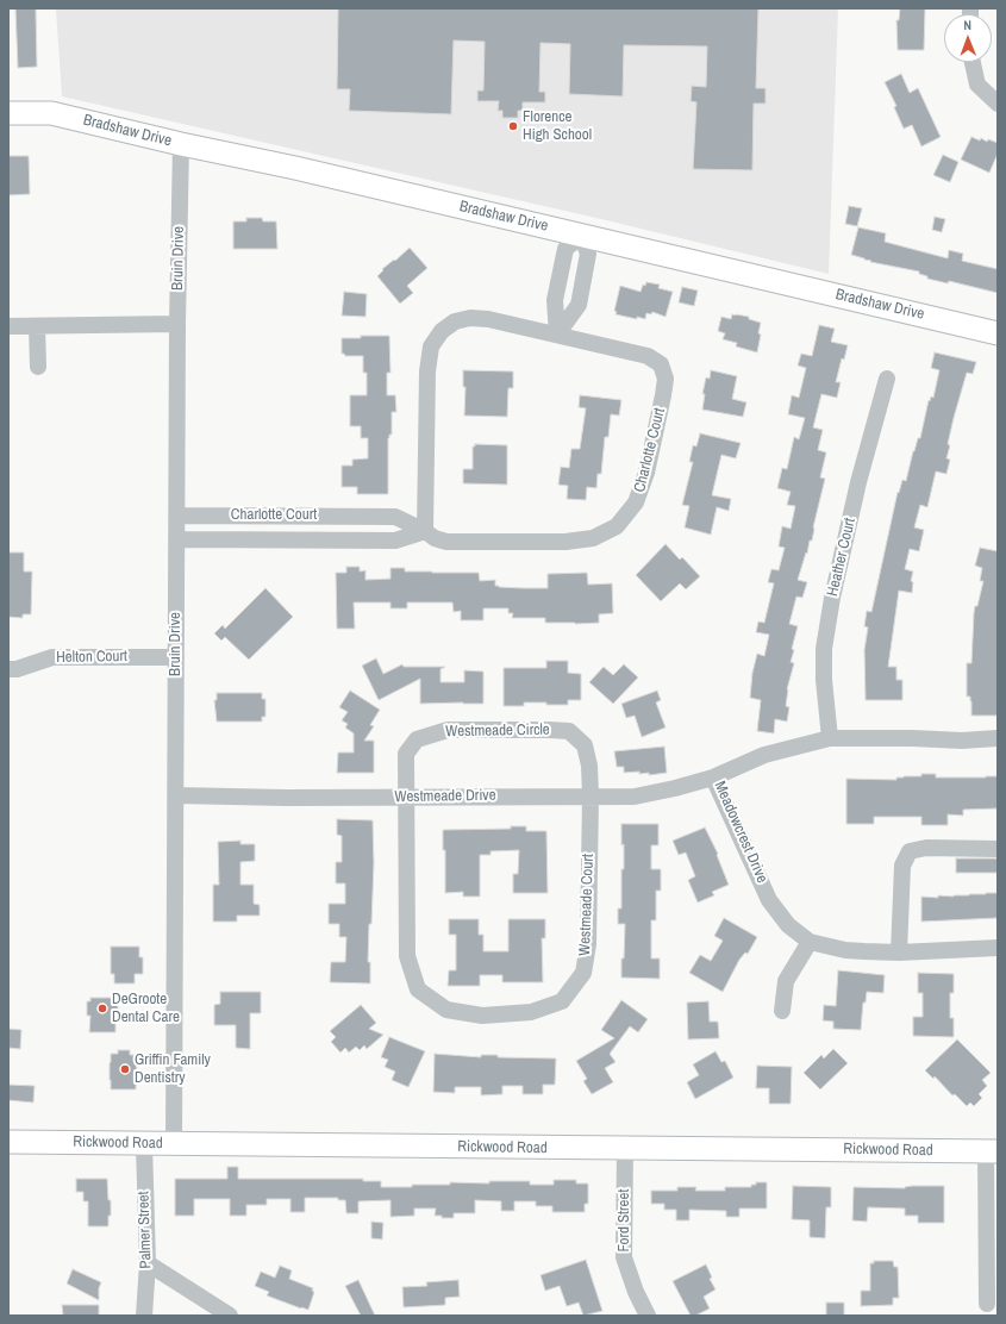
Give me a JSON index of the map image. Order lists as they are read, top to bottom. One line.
{"streets":{"street":["Bradshaw Drive","Bruin Drive","Charlotte Court","Heather Court","Helton Court","Westmeade Circle","Westmeade Drive","Meadowcrest Drive","Westmeade Court","Rickwood Road","Ford Street","Palmer Street"]},"crossings":[["Bradshaw Drive","Bruin Drive"],["Bruin Drive","Charlotte Court"],["Bruin Drive","Helton Court"],["Bruin Drive","Westmeade Drive"],["Bruin Drive","Rickwood Road"],["Heather Court","Meadowcrest Drive"],["Westmeade Circle","Westmeade Drive"],["Westmeade Circle","Westmeade Court"],["Westmeade Drive","Meadowcrest Drive"],["Westmeade Drive","Westmeade Court"],["Rickwood Road","Ford Street"],["Rickwood Road","Palmer Street"]],"places":["Florence High School","DeGroote Dental Care","Griffin Family Dentistry"],"north":"top"}
